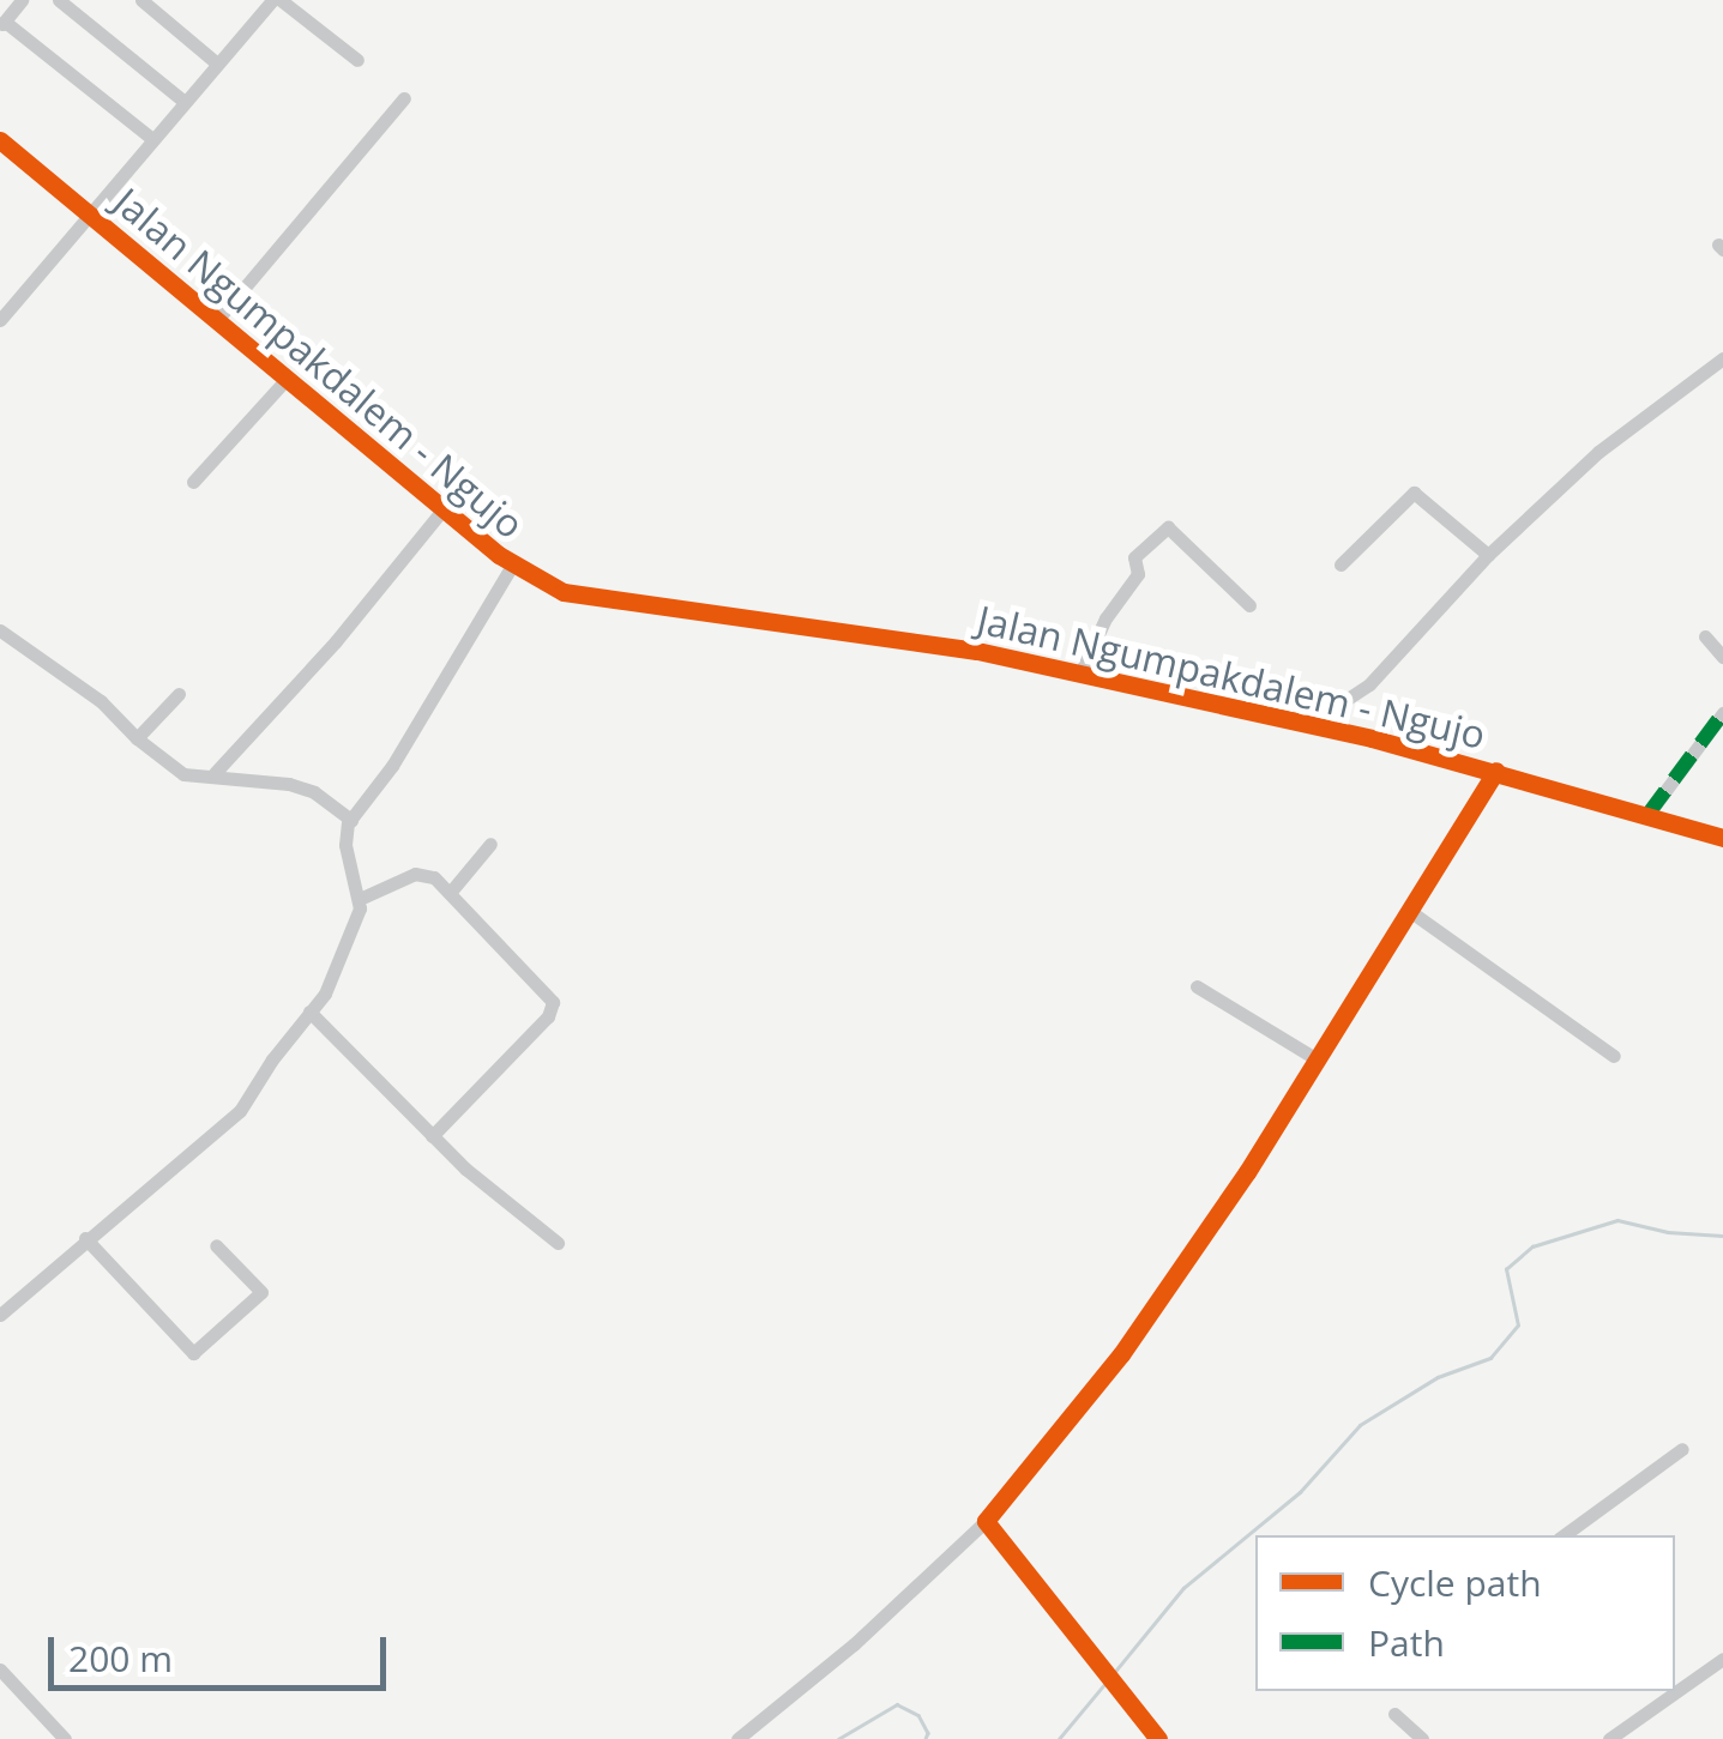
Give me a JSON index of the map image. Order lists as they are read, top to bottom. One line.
{"streets":{"street":["Jalan Ngumpakdalem - Ngujo"]},"legend":["Cycle path","Path"],"scale_bar":"200 m"}
